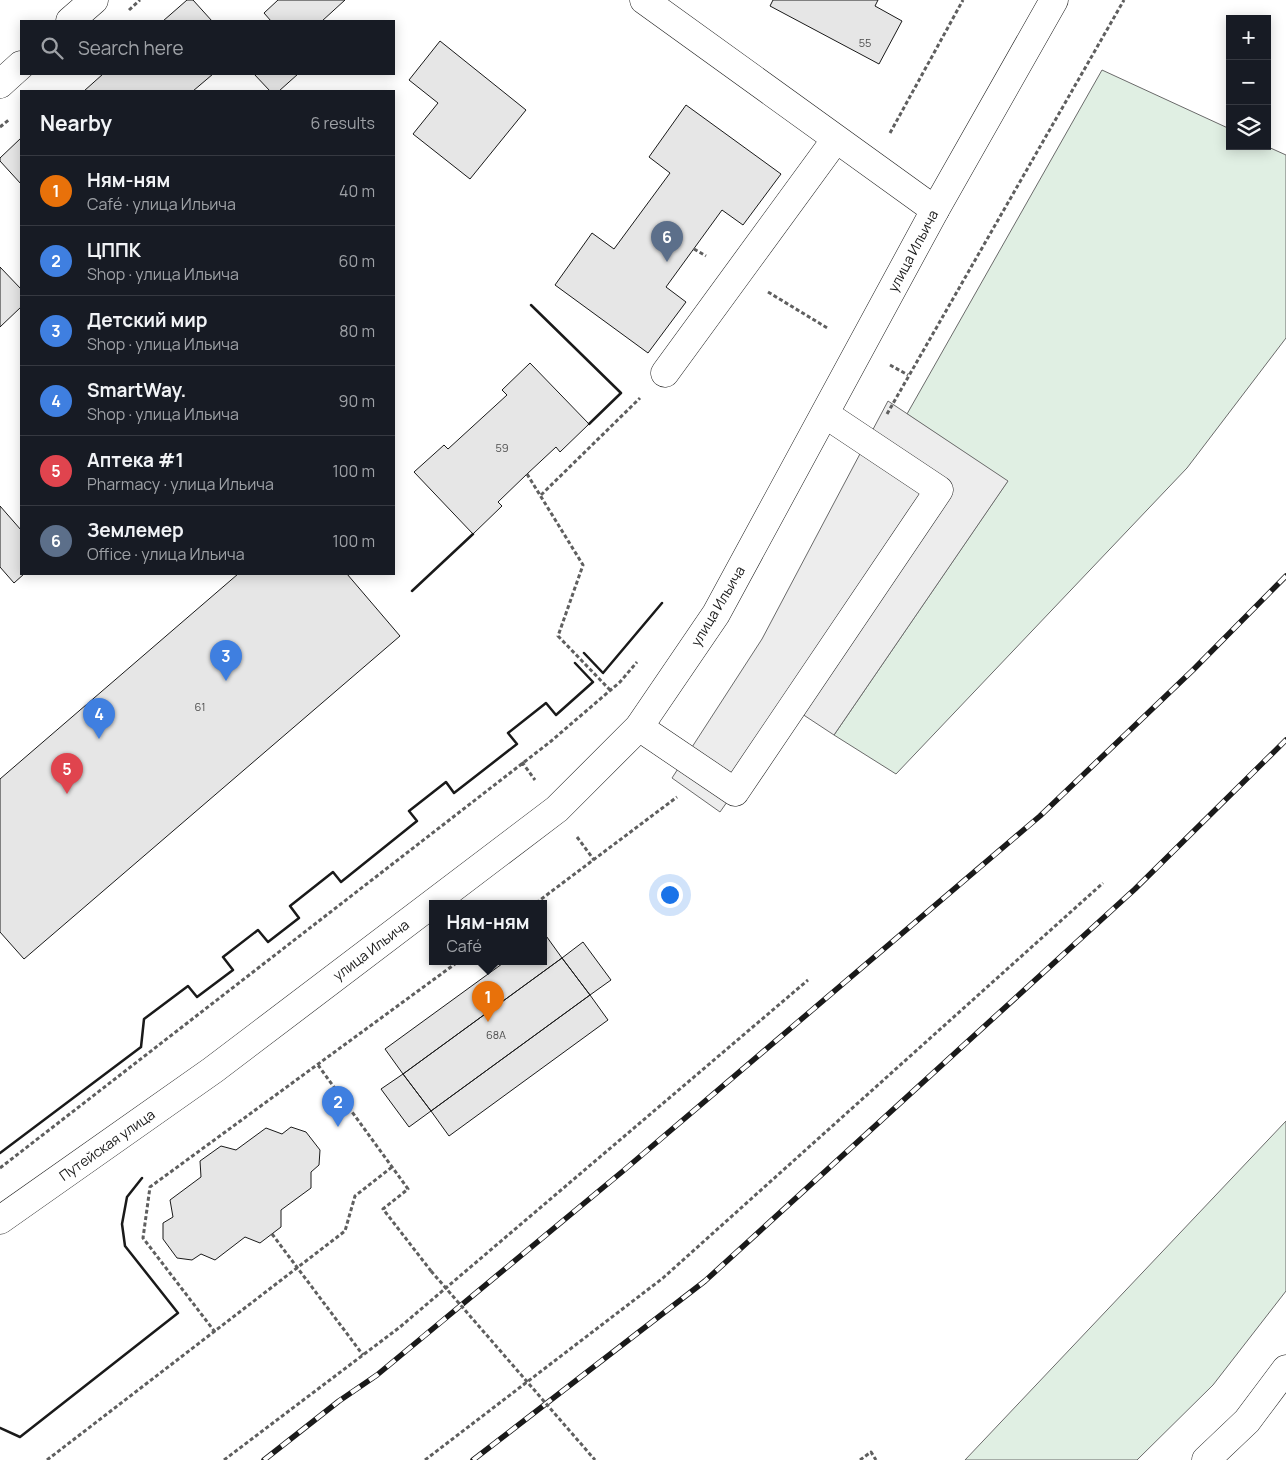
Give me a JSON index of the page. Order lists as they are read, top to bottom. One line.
{"streets":{"main road":["улица Ильича","Путейская улица"]},"crossings":[["улица Ильича","Путейская улица"]],"house_numbers":["55","59","61","68А"],"page":{"map_buttons":["+","−"],"search":"Search here","heading":["Nearby","6 results"],"list":[{"mark":"1","name":"Ням-ням","note":"Café · улица Ильича","value":"40 m"},{"mark":"2","name":"ЦППК","note":"Shop · улица Ильича","value":"60 m"},{"mark":"3","name":"Детский мир","note":"Shop · улица Ильича","value":"80 m"},{"mark":"4","name":"SmartWay.","note":"Shop · улица Ильича","value":"90 m"},{"mark":"5","name":"Аптека #1","note":"Pharmacy · улица Ильича","value":"100 m"},{"mark":"6","name":"Землемер","note":"Office · улица Ильича","value":"100 m"}],"pins":["6","3","4","5","1","2"],"popup":["Ням-ням","Café"]}}
